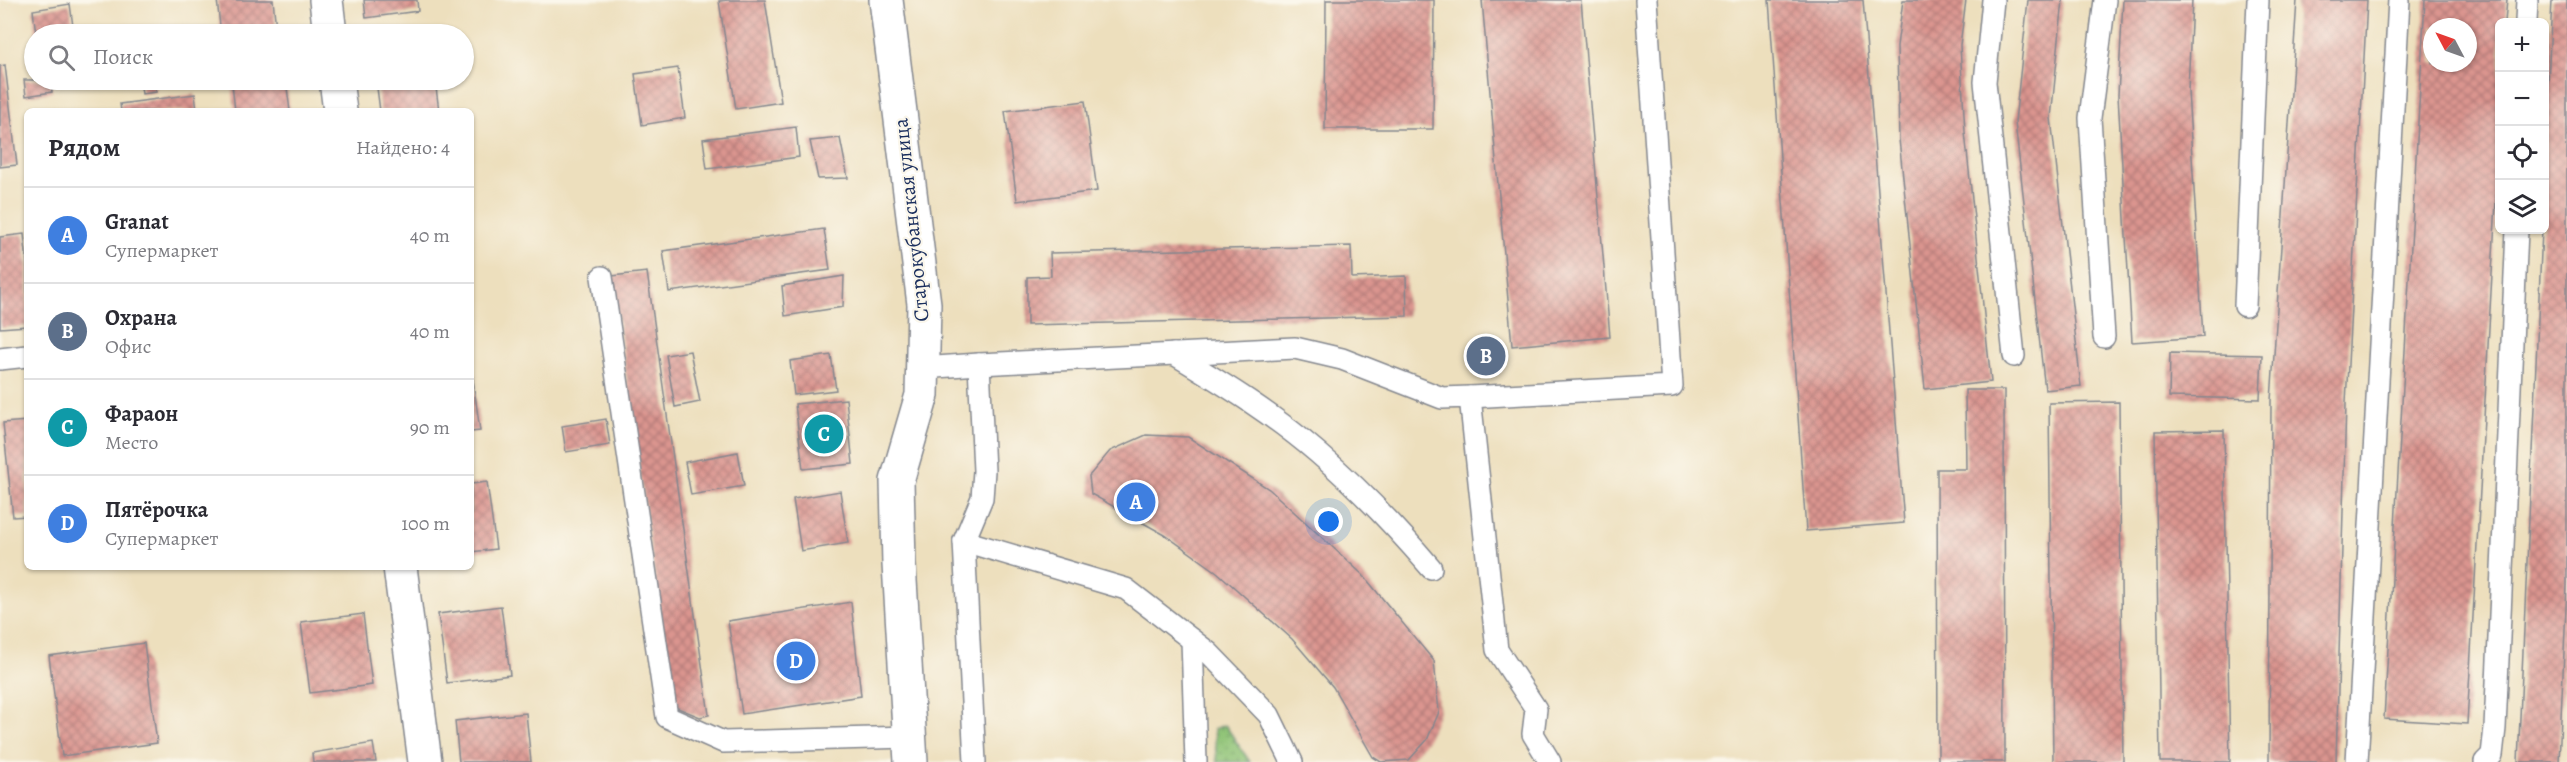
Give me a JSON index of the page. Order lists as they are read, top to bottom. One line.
{"streets":{"street":["Старокубанская улица"]},"north":"top left","page":{"map_buttons":["+","−"],"search":"Поиск","heading":["Рядом","Найдено: 4"],"list":[{"mark":"A","name":"Granat","note":"Супермаркет","value":"40 m"},{"mark":"B","name":"Охрана","note":"Офис","value":"40 m"},{"mark":"C","name":"Фараон","note":"Место","value":"90 m"},{"mark":"D","name":"Пятёрочка","note":"Супермаркет","value":"100 m"}],"pins":["B","C","A","D"]}}
